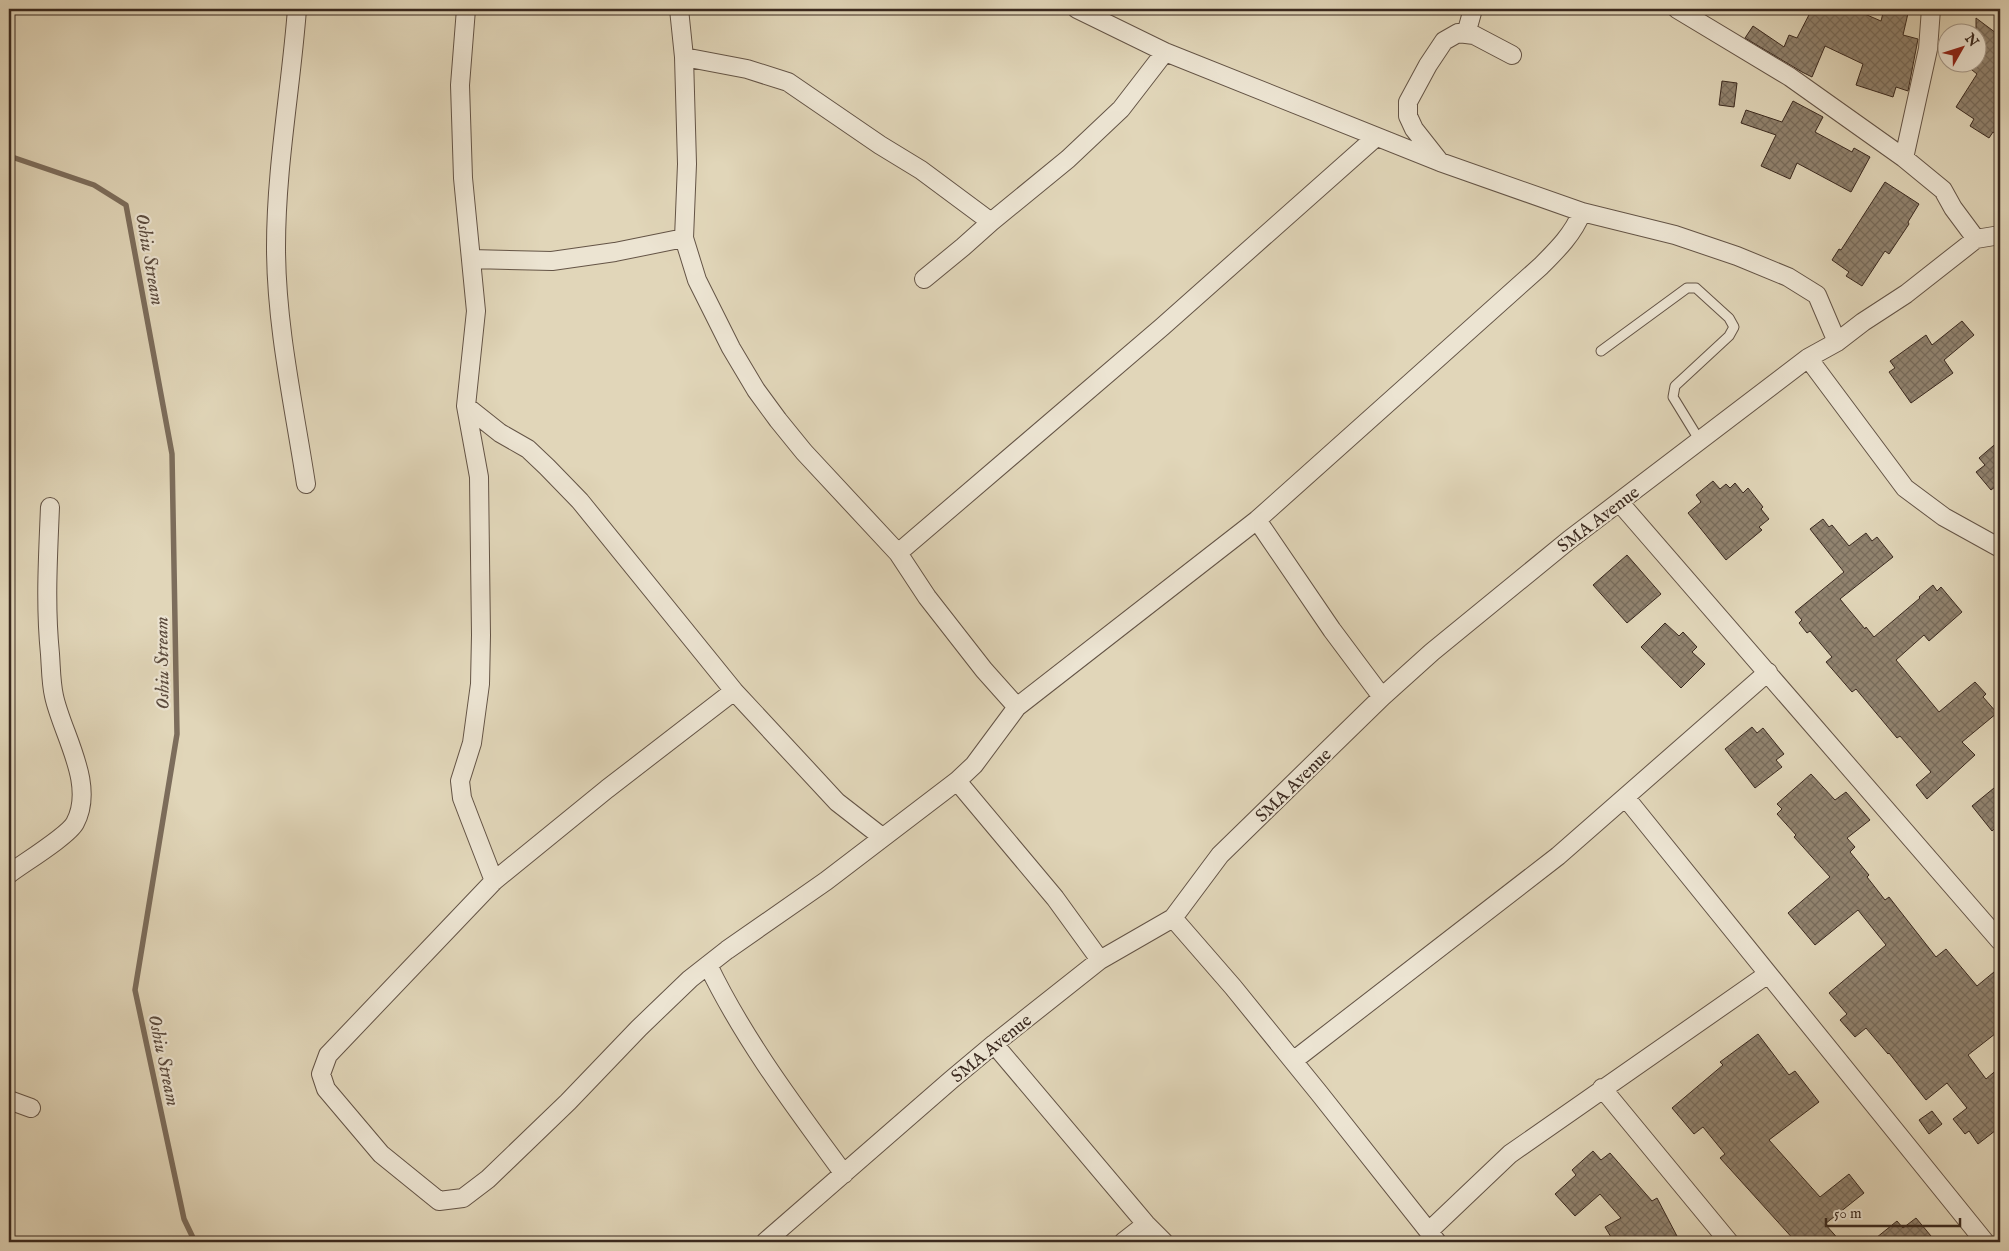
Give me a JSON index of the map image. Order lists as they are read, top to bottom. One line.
{"streets":{"street":["SMA Avenue"]},"water":["Oshiu Stream"],"scale_bar":"50 m","north":"top right"}
